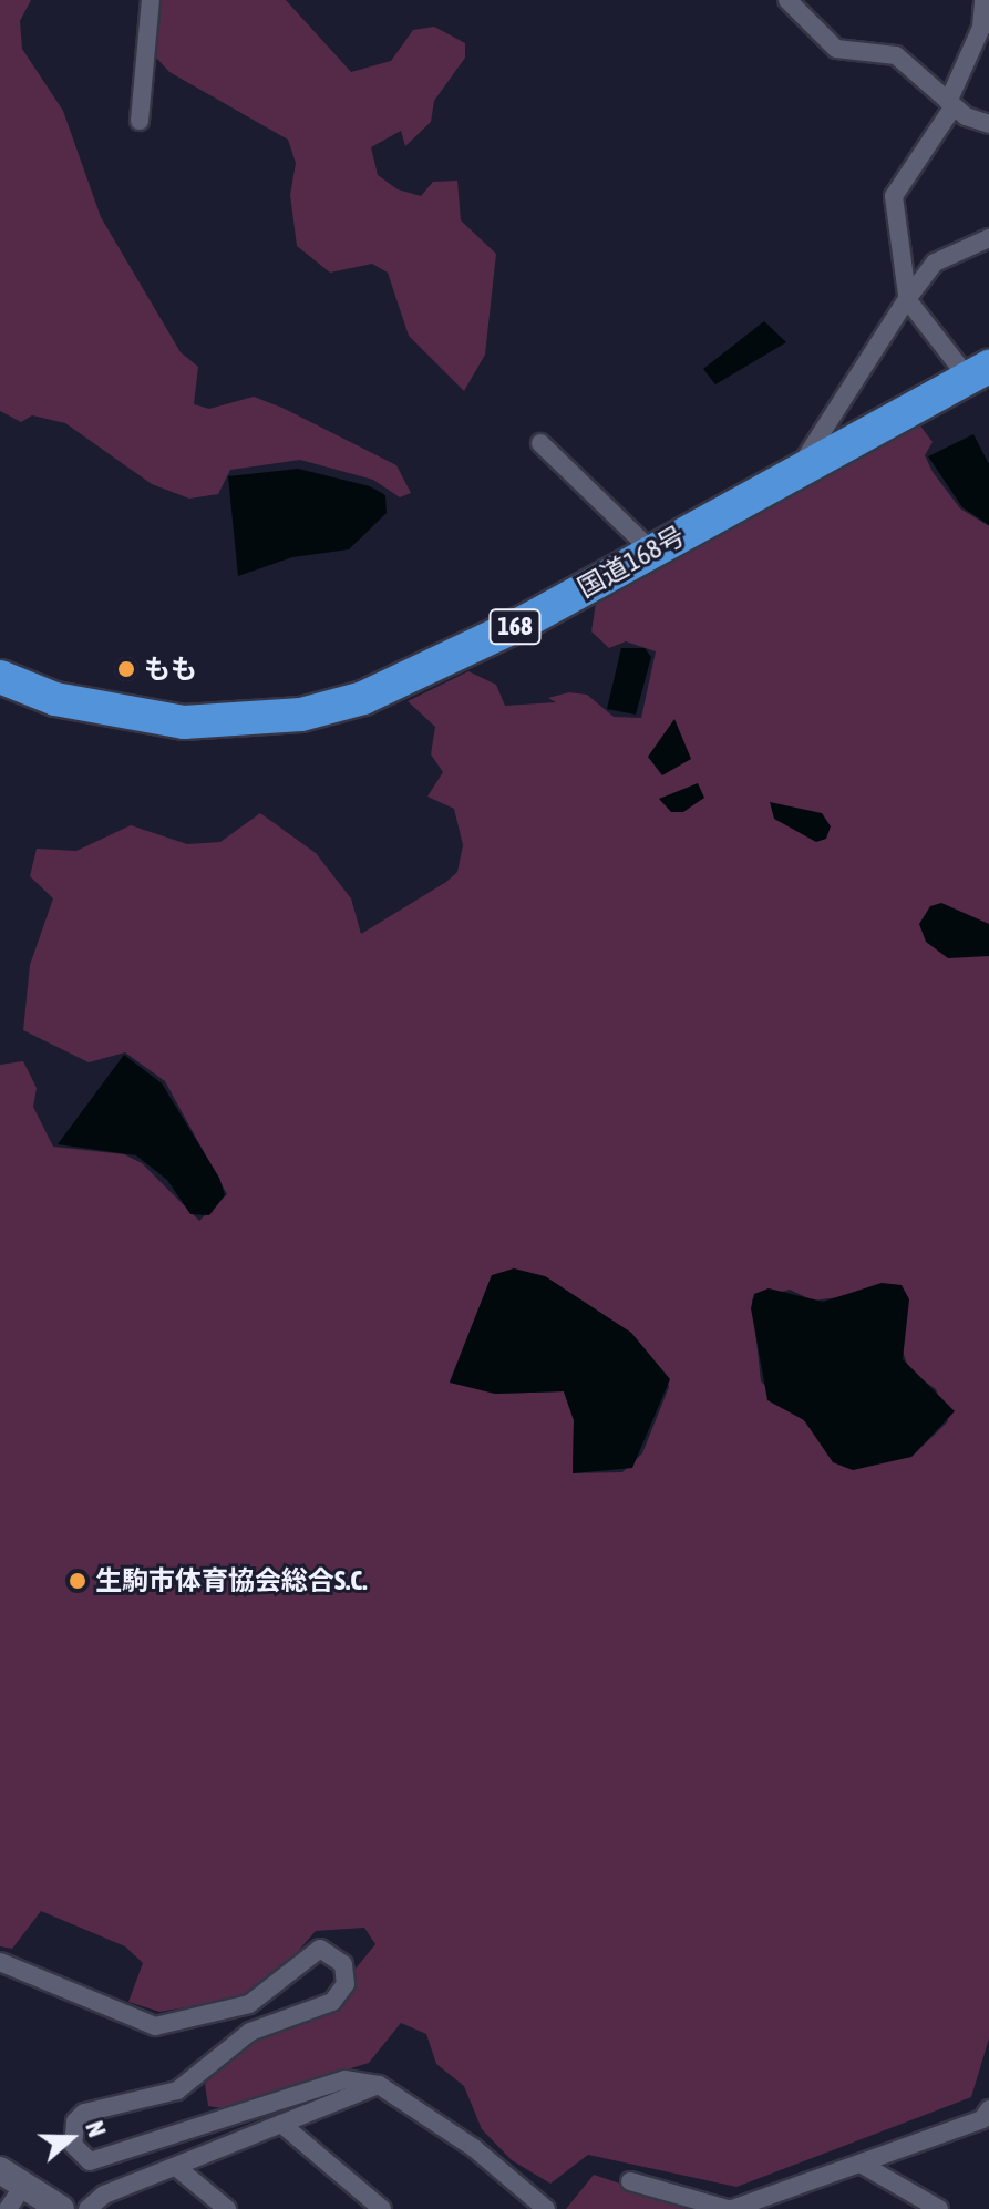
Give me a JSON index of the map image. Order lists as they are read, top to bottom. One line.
{"streets":{"highway":["国道168号","168"]},"places":["もも","生駒市体育協会総合S.C."],"north":"right"}
